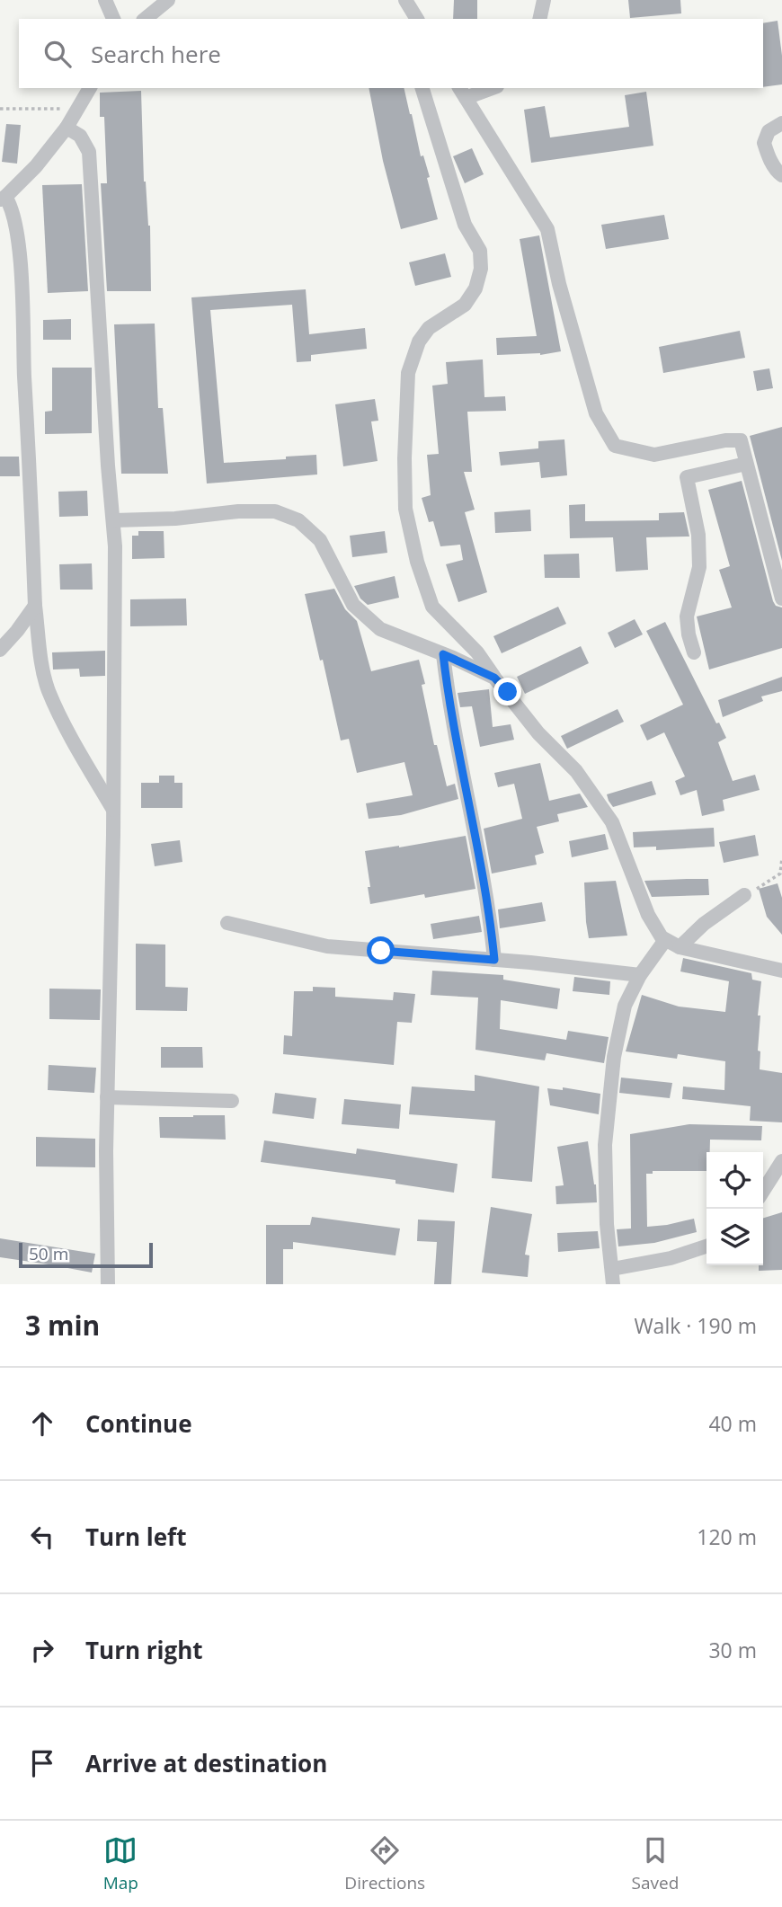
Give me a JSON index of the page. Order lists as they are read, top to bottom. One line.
{"scale_bar":"50 m","page":{"search":"Search here","scale":"50 m","heading":["3 min","Walk · 190 m"],"list":[["Continue","40 m"],["Turn left","120 m"],["Turn right","30 m"],"Arrive at destination"],"nav":["Map","Directions","Saved"]}}
